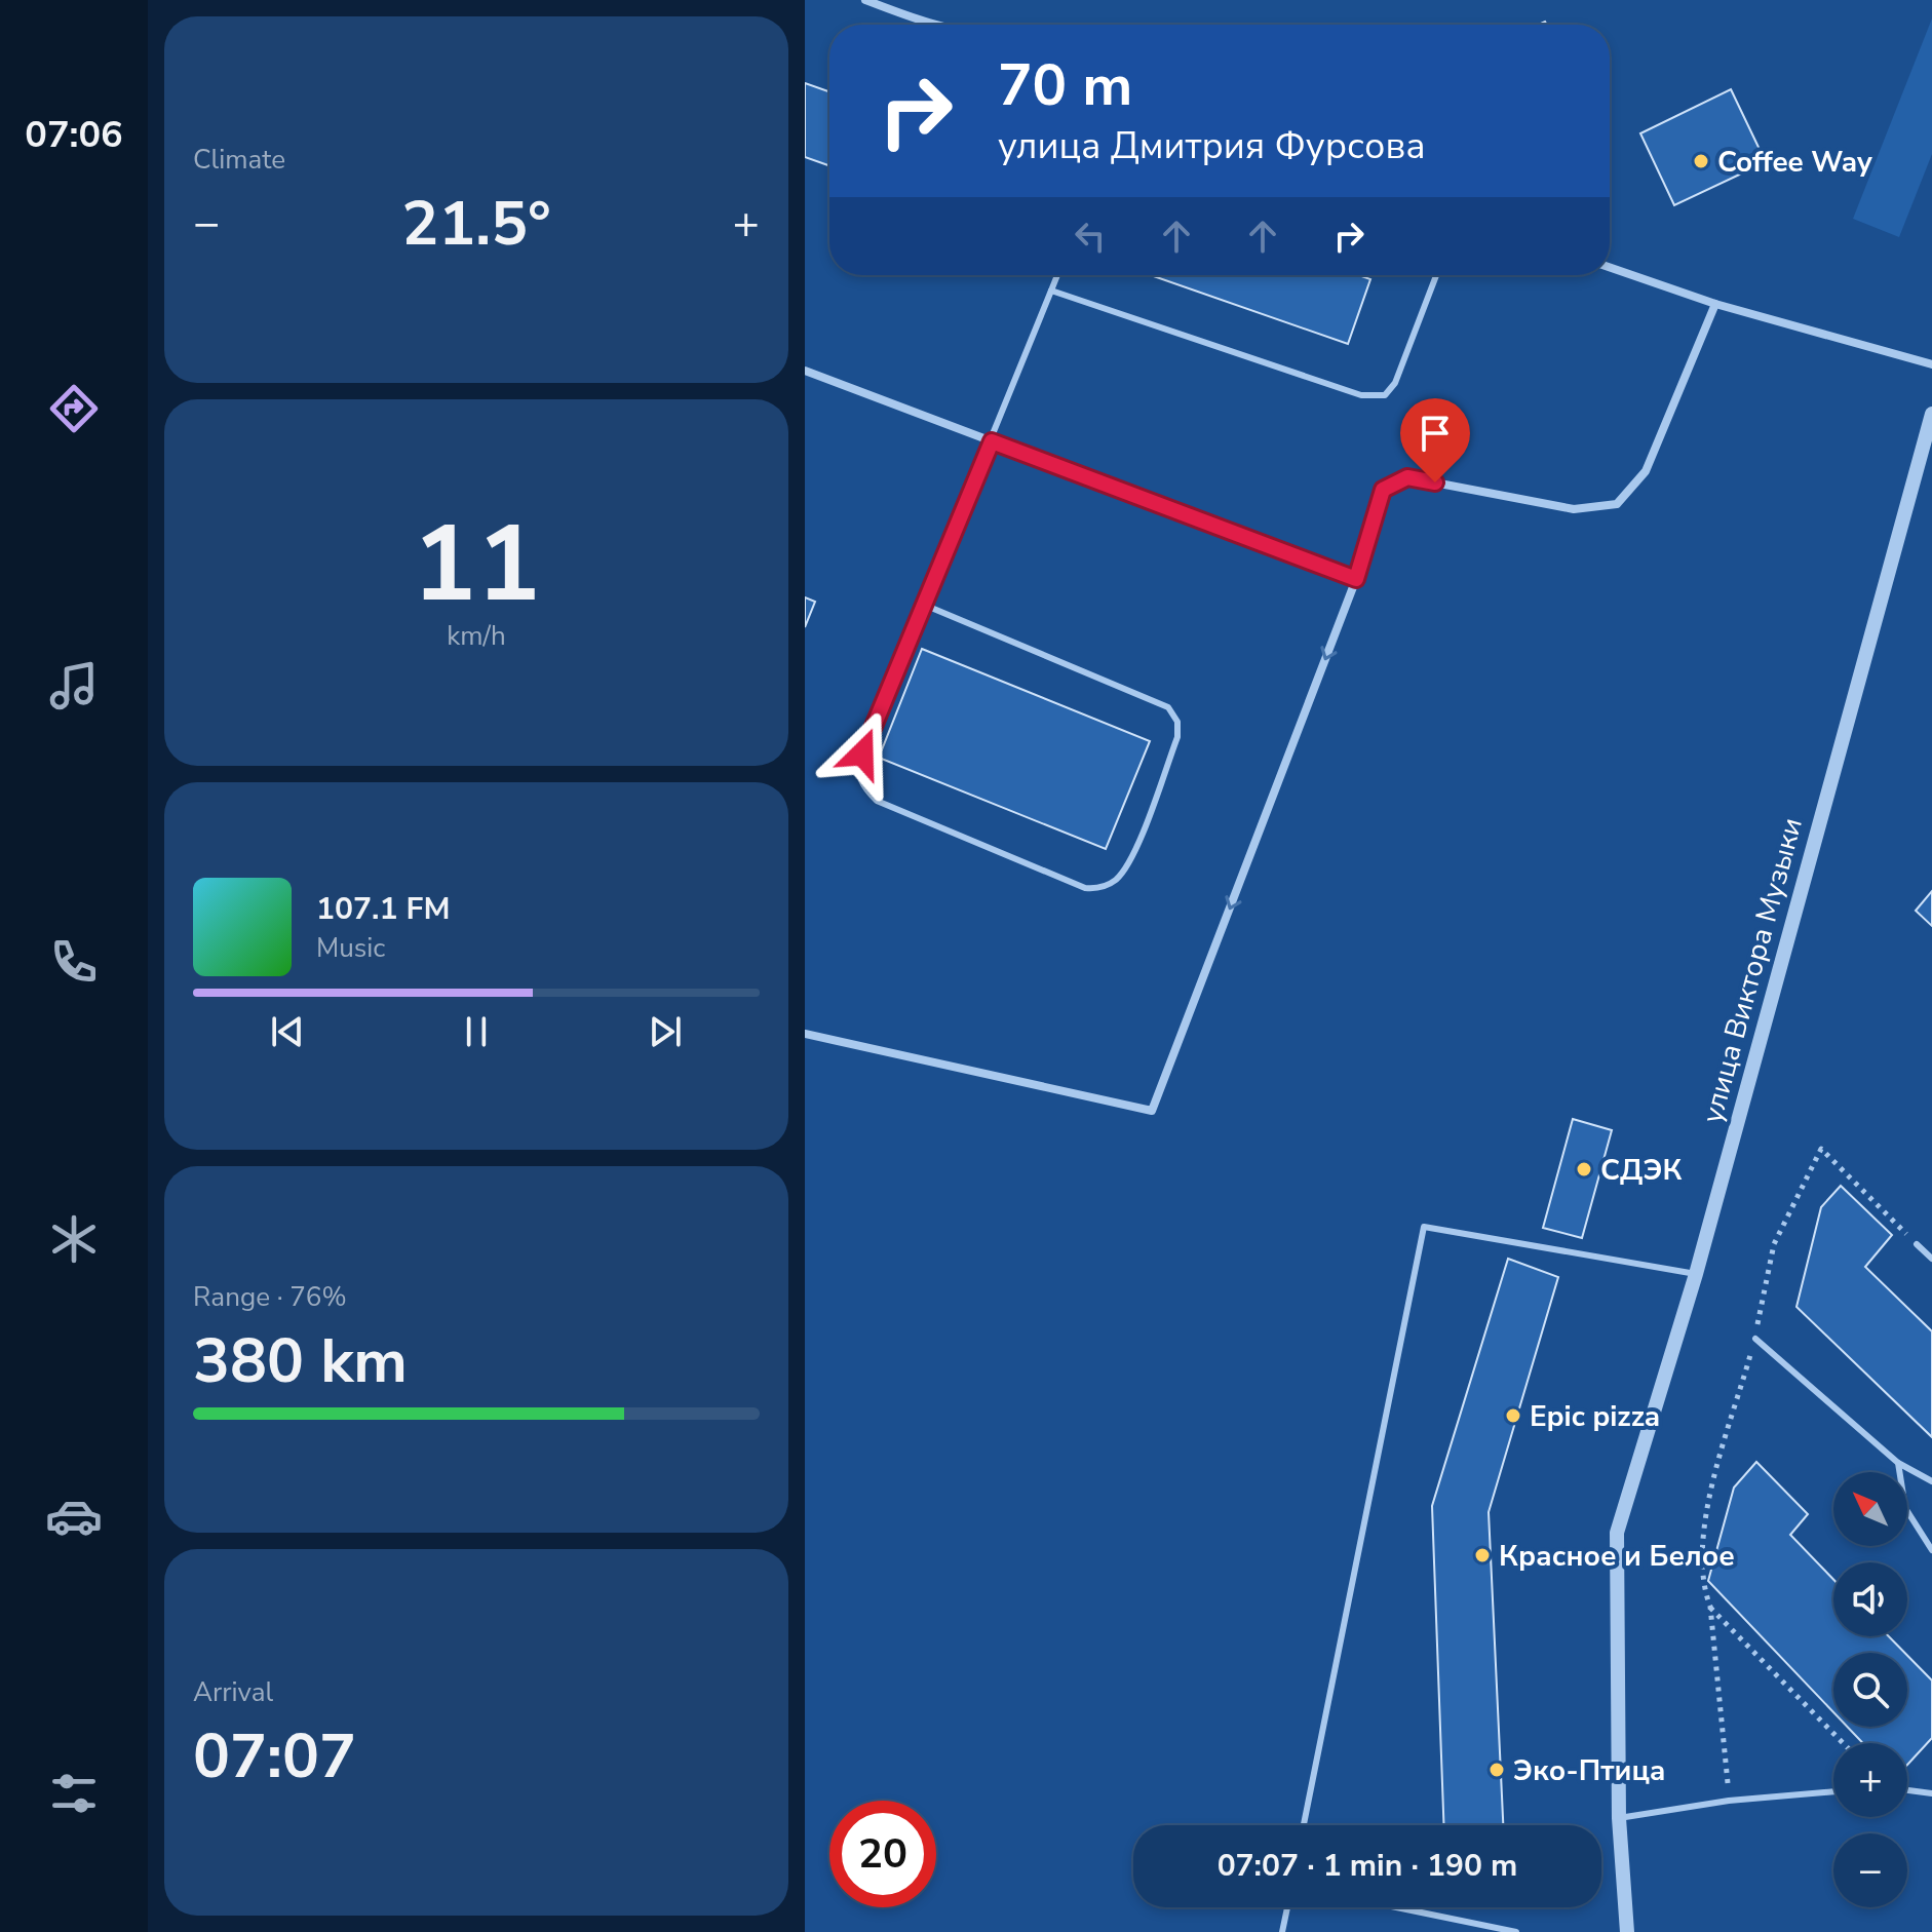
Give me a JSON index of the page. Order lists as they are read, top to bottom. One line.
{"streets":{"street":["улица Виктора Музыки"]},"places":["Coffee Way","СДЭК","Epic pizza","Красное и Белое","Эко-Птица"],"north":"top left","page":{"tabs":"07:06","tile":["Climate",["11","km/h"],["Range · 76%","380 km"],["Arrival","07:07"]],"turn":["70 m","улица Дмитрия Фурсова"],"heat":["−","21.5°","+"],"song":["107.1 FM","Music"],"map_buttons":["+","−"],"limit":"20","trip":"07:07 · 1 min · 190 m"}}
